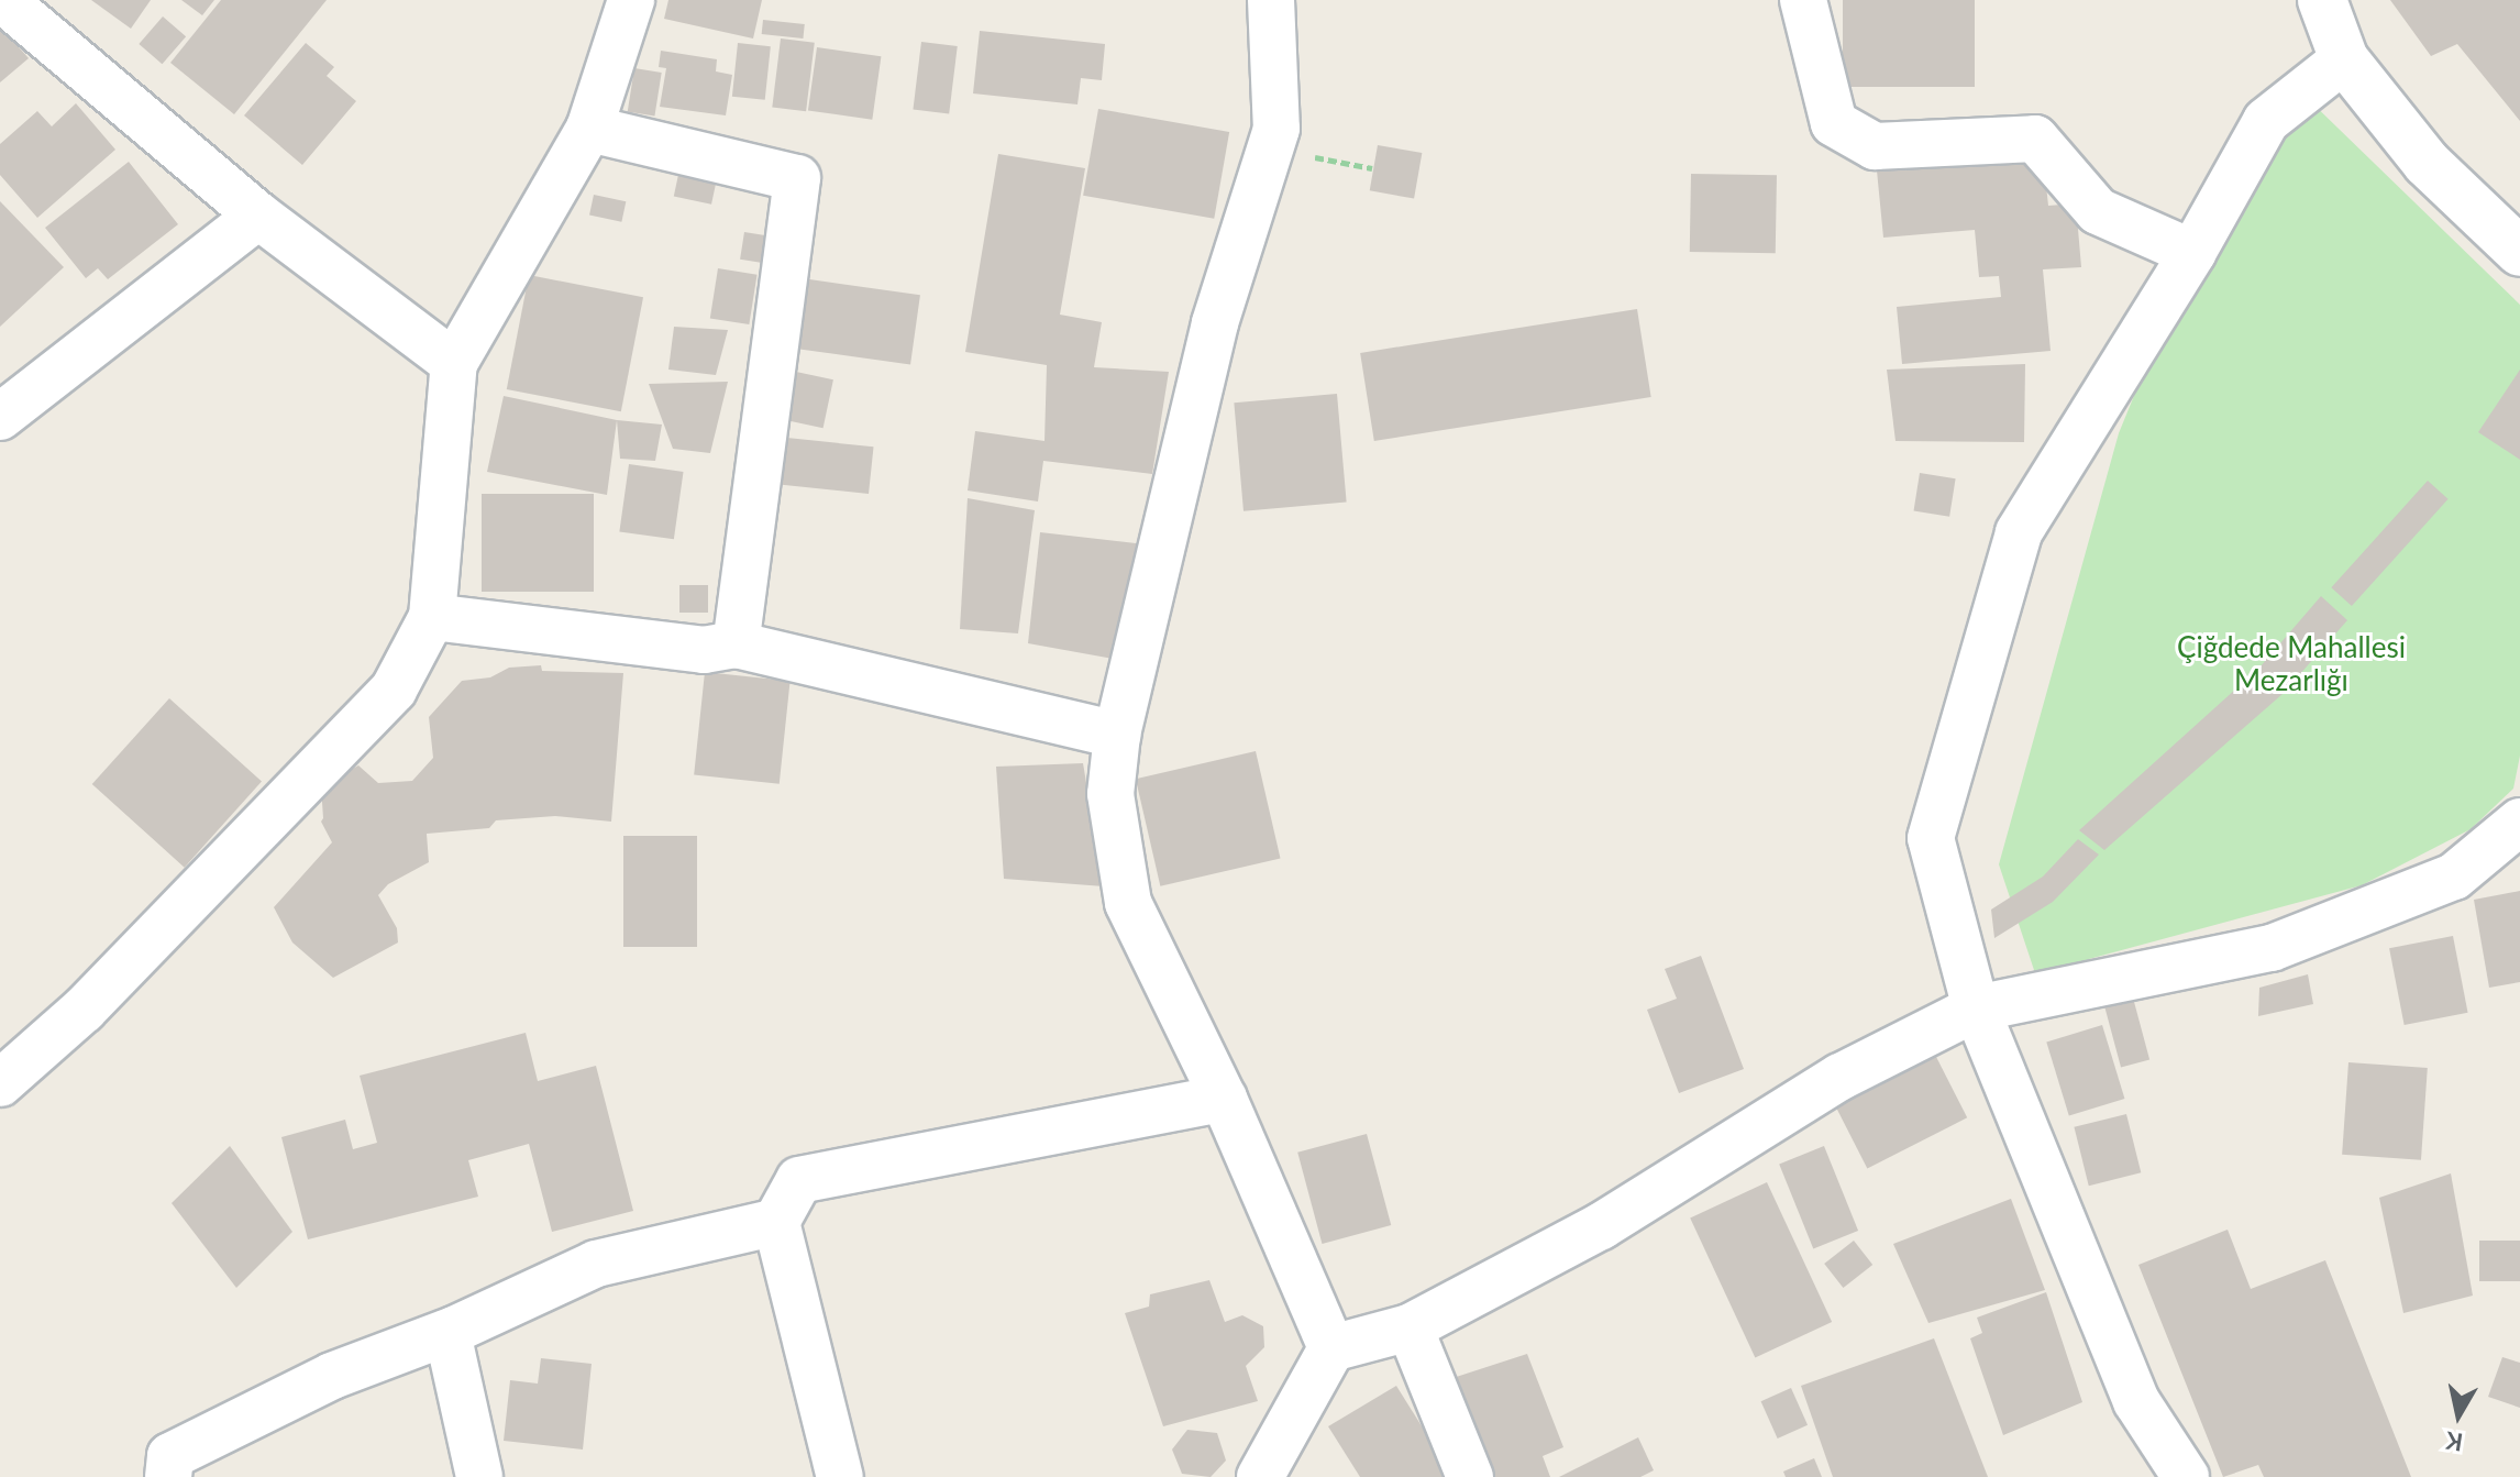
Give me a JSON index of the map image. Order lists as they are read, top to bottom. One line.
{"parks":["Çiğdede Mahallesi Mezarlığı"],"north":"bottom"}
